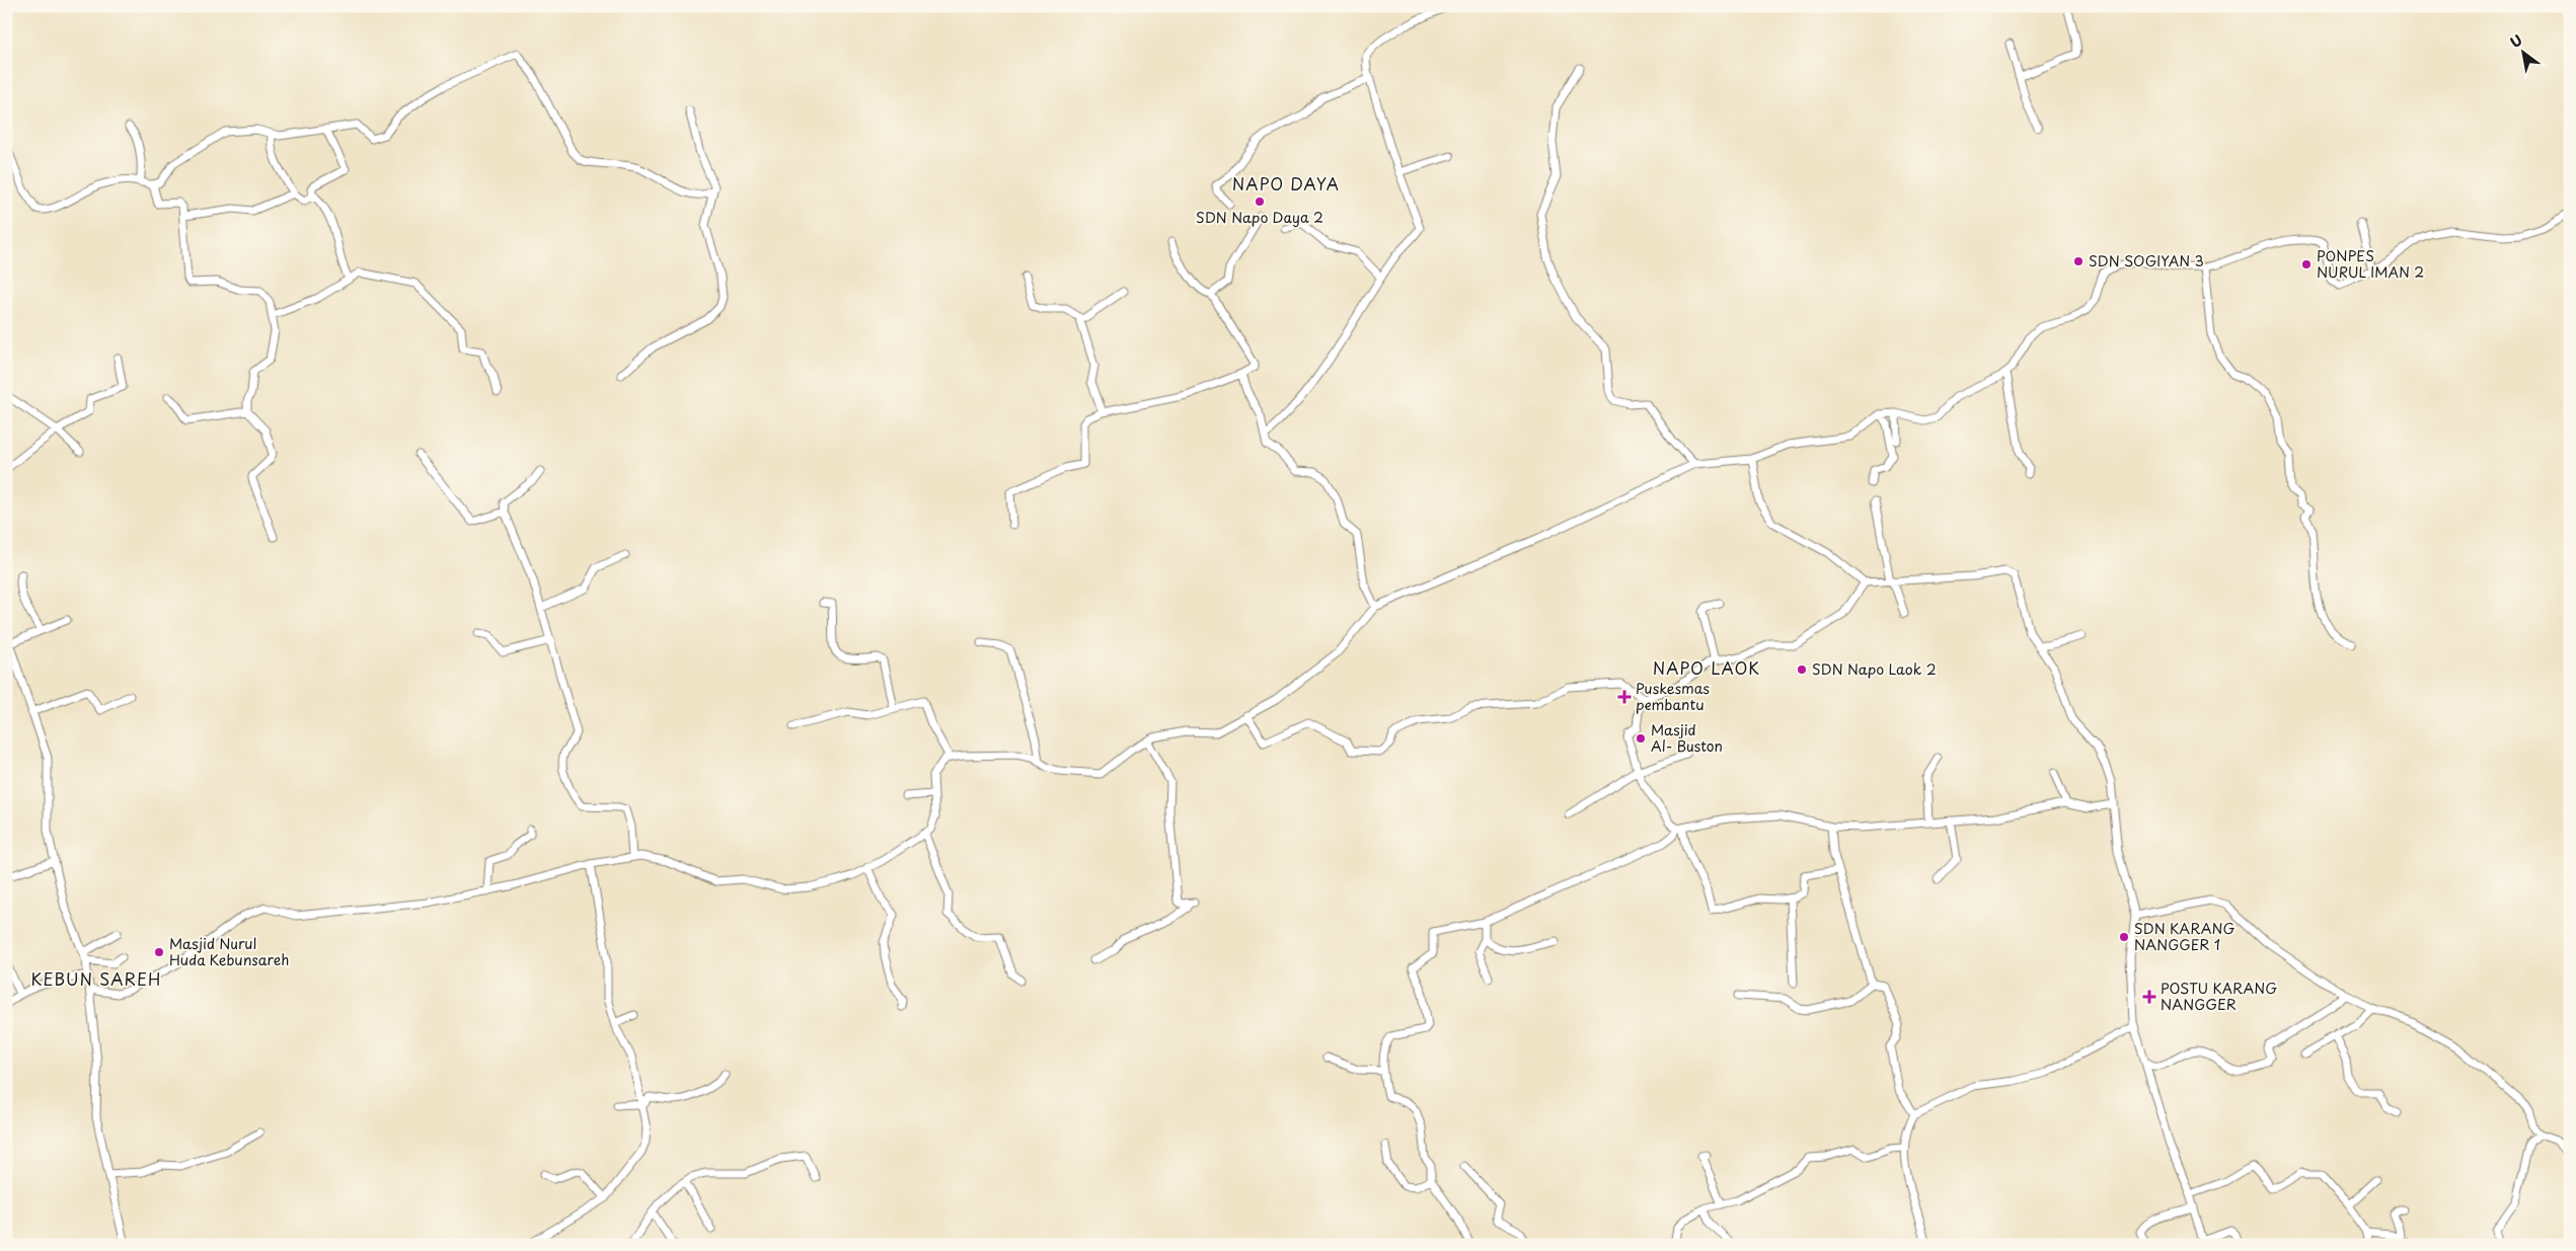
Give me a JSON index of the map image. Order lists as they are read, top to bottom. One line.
{"districts":["NAPO DAYA","NAPO LAOK","KEBUN SAREH"],"places":{"other":["SDN Napo Daya 2","SDN SOGIYAN 3","PONPES NURUL IMAN 2","SDN Napo Laok 2","Masjid Al- Buston","SDN KARANG NANGGER 1","Masjid Nurul Huda Kebunsareh"],"health":["Puskesmas pembantu","POSTU KARANG NANGGER"]},"north":"top left"}
